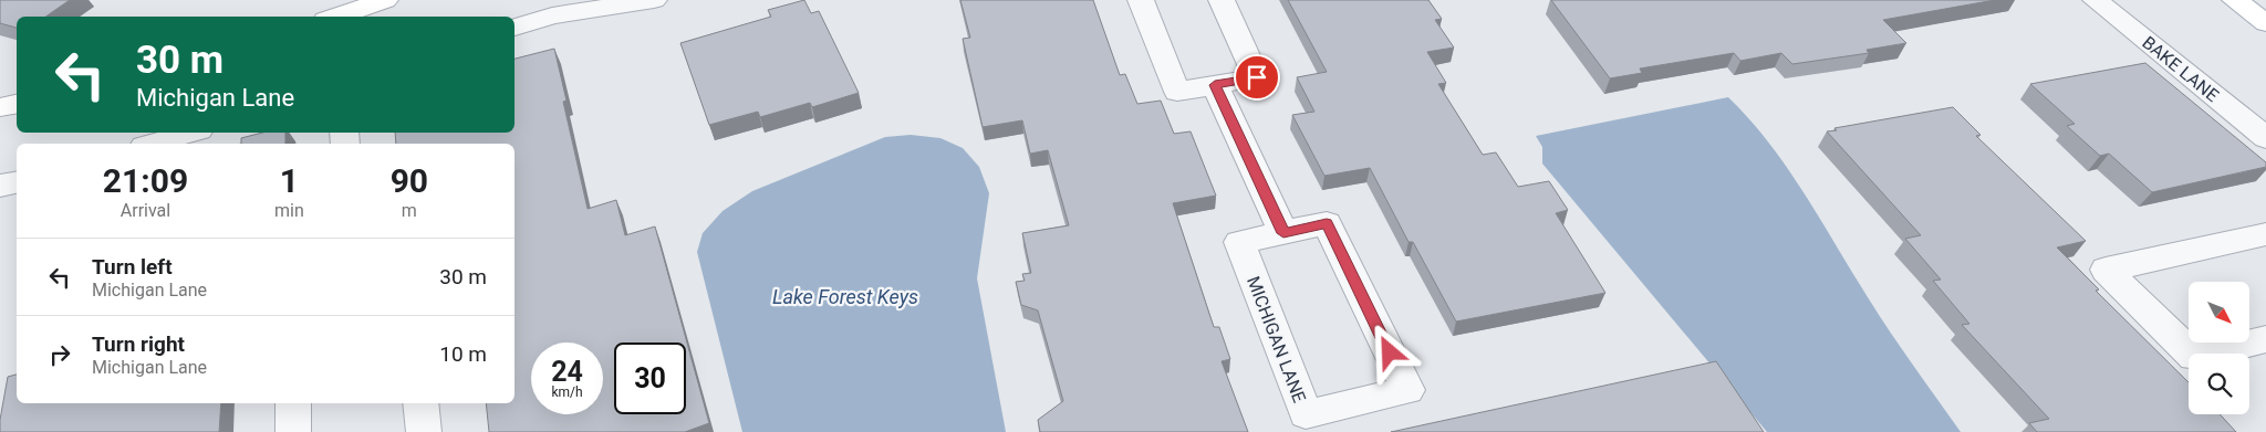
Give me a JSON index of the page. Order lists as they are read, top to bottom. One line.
{"streets":{"street":["BAKE LANE","MICHIGAN LANE"]},"water":["Lake Forest Keys"],"north":"bottom right","page":{"turn":["30 m","Michigan Lane"],"eta":["21:09","Arrival","1","min","90","m"],"list":[{"name":"Turn left","note":"Michigan Lane","value":"30 m"},{"name":"Turn right","note":"Michigan Lane","value":"10 m"}],"speed":"24 km/h","limit":"30"}}
